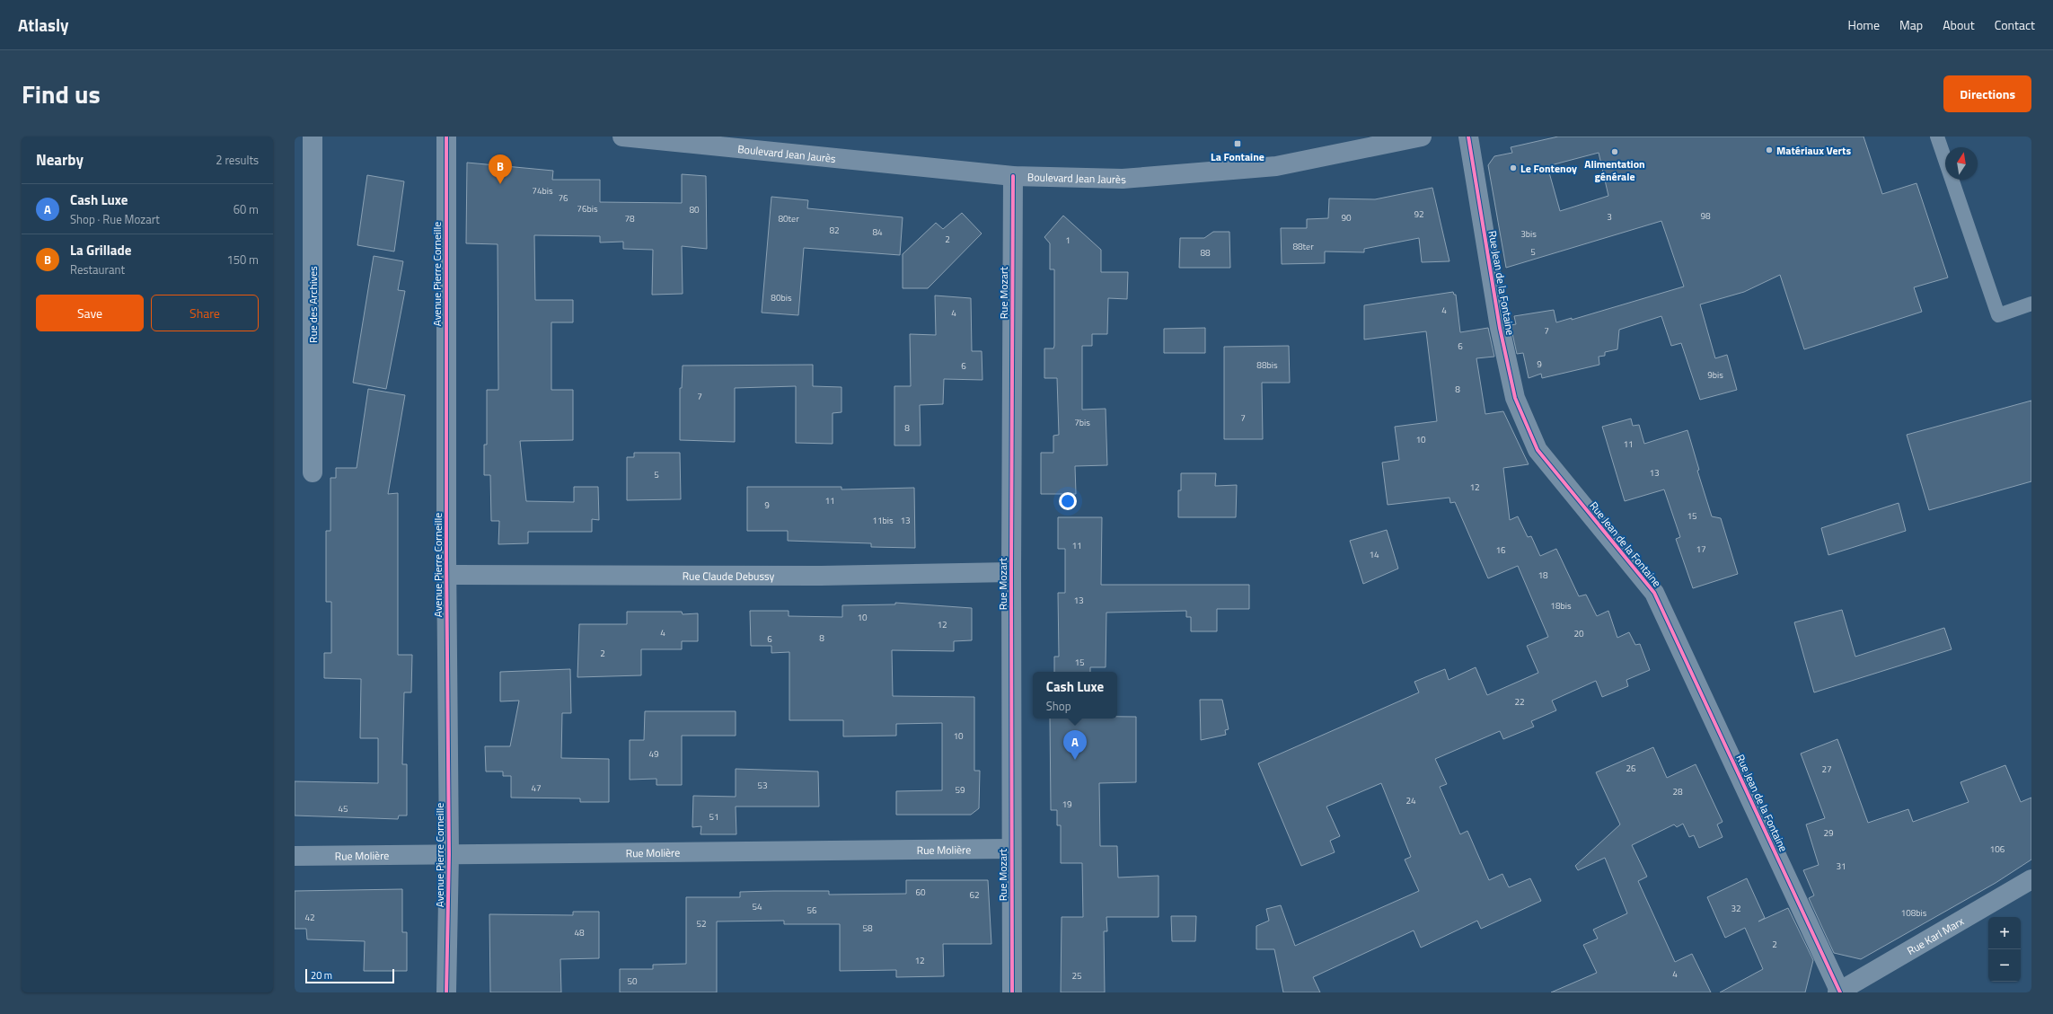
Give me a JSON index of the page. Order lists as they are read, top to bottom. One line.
{"streets":{"main road":["Boulevard Jean Jaurès"],"street":["Avenue Pierre Corneille","Rue Jean de la Fontaine","Rue Mozart","Rue des Archives","Rue Claude Debussy","Rue Molière","Rue Karl Marx"]},"crossings":[["Boulevard Jean Jaurès","Rue Mozart"],["Avenue Pierre Corneille","Rue Claude Debussy"],["Avenue Pierre Corneille","Rue Molière"],["Rue Jean de la Fontaine","Rue Karl Marx"],["Rue Mozart","Rue Claude Debussy"],["Rue Mozart","Rue Molière"]],"places":{"transit":["La Fontaine"],"other":["Matériaux Verts","Alimentation générale","Le Fontenoy"]},"house_numbers":["74bis","76","76bis","80","92","98","3","90","78","80ter","82","84","3bis","2","1","88ter","5","88","80bis","4","4","7","6","9","88bis","6","9bis","8","7","7","7bis","8","10","11","13","5","12","11","9","15","11bis","13","11","17","16","14","18","13","18bis","10","12","4","20","8","6","2","15","22","10","49","26","27","53","47","59","28","24","19","45","51","29","106","31","60","62","54","32","56","108bis","42","52","58","48","2","12","4","25","50"],"scale_bar":"20 m","north":"top","page":{"header":"Atlasly","nav":["Home","Map","About","Contact"],"title":"Find us","buttons":["Directions",["Save","Share"]],"heading":["Nearby","2 results"],"pins":["B","A"],"list":[{"mark":"A","name":"Cash Luxe","note":"Shop · Rue Mozart","value":"60 m"},{"mark":"B","name":"La Grillade","note":"Restaurant","value":"150 m"}],"popup":["Cash Luxe","Shop"],"map_buttons":["+","−"],"scale":"20 m"}}
